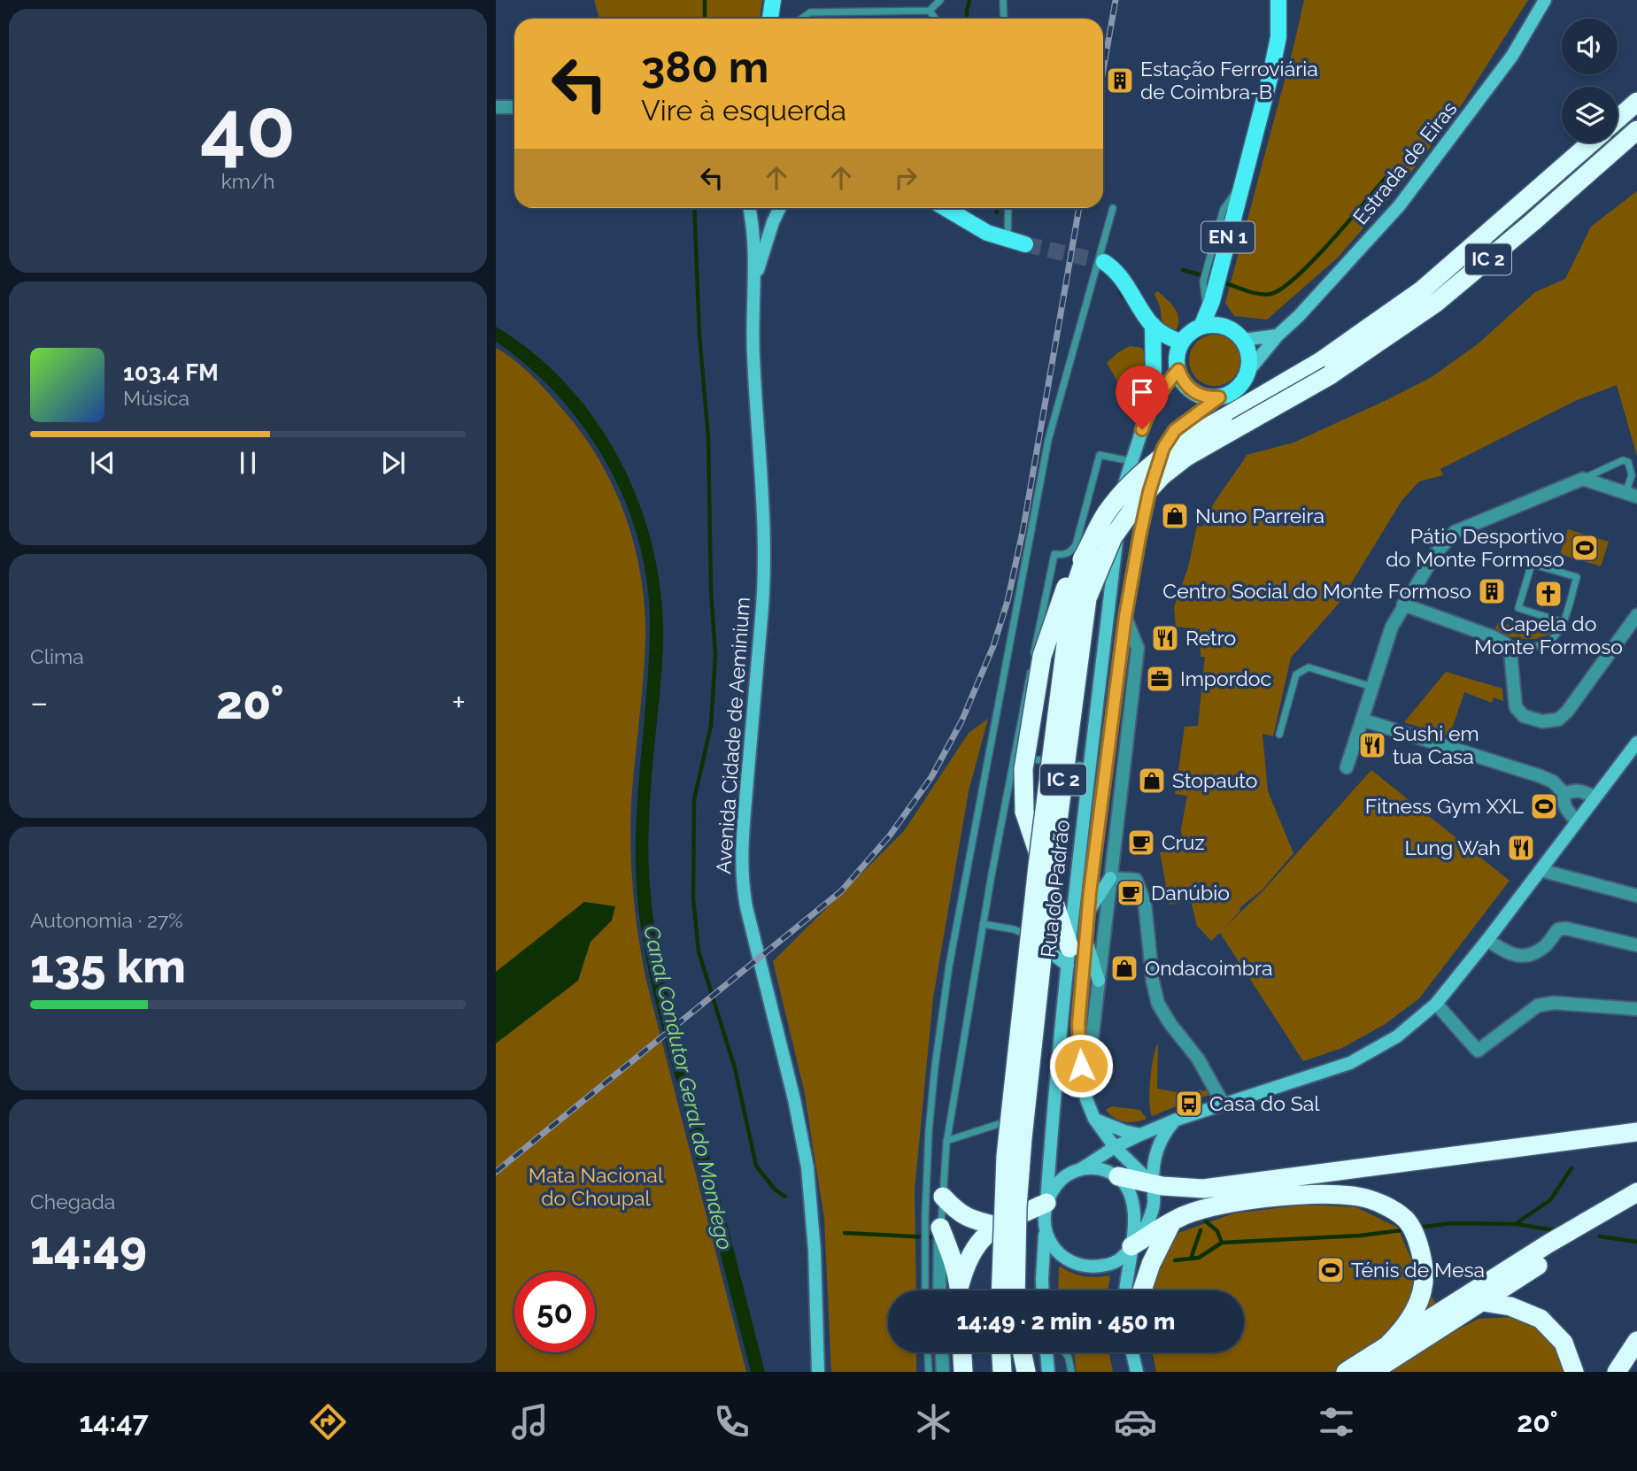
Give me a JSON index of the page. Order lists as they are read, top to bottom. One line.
{"streets":{"highway":["IC 2"],"main road":["EN 1"],"street":["Estrada de Eiras","Avenida Cidade de Aeminium","Rua do Padrão"]},"crossings":[["Estrada de Eiras","EN 1"],["Estrada de Eiras","Rua do Padrão"],["EN 1","Rua do Padrão"]],"water":["Canal Condutor Geral do Mondego"],"parks":["Mata Nacional do Choupal"],"places":{"building":["Estação Ferroviária de Coimbra-B","Centro Social do Monte Formoso"],"shop":["Nuno Parreira","Stopauto","Ondacoimbra"],"sports":["Pátio Desportivo do Monte Formoso","Fitness Gym XXL","Ténis de Mesa"],"church":["Capela do Monte Formoso"],"restaurant":["Retro","Sushi em tua Casa","Lung Wah"],"office":["Impordoc"],"cafe":["Cruz","Danúbio"],"bus stop":["Casa do Sal"]},"page":{"tile":[["40","km/h"],"Clima",["Autonomia · 27%","135 km"],["Chegada","14:49"]],"turn":["380 m","Vire à esquerda"],"song":["103.4 FM","Música"],"heat":["−","20°","+"],"limit":"50","trip":"14:49 · 2 min · 450 m","tabs":["14:47","20°"]}}
